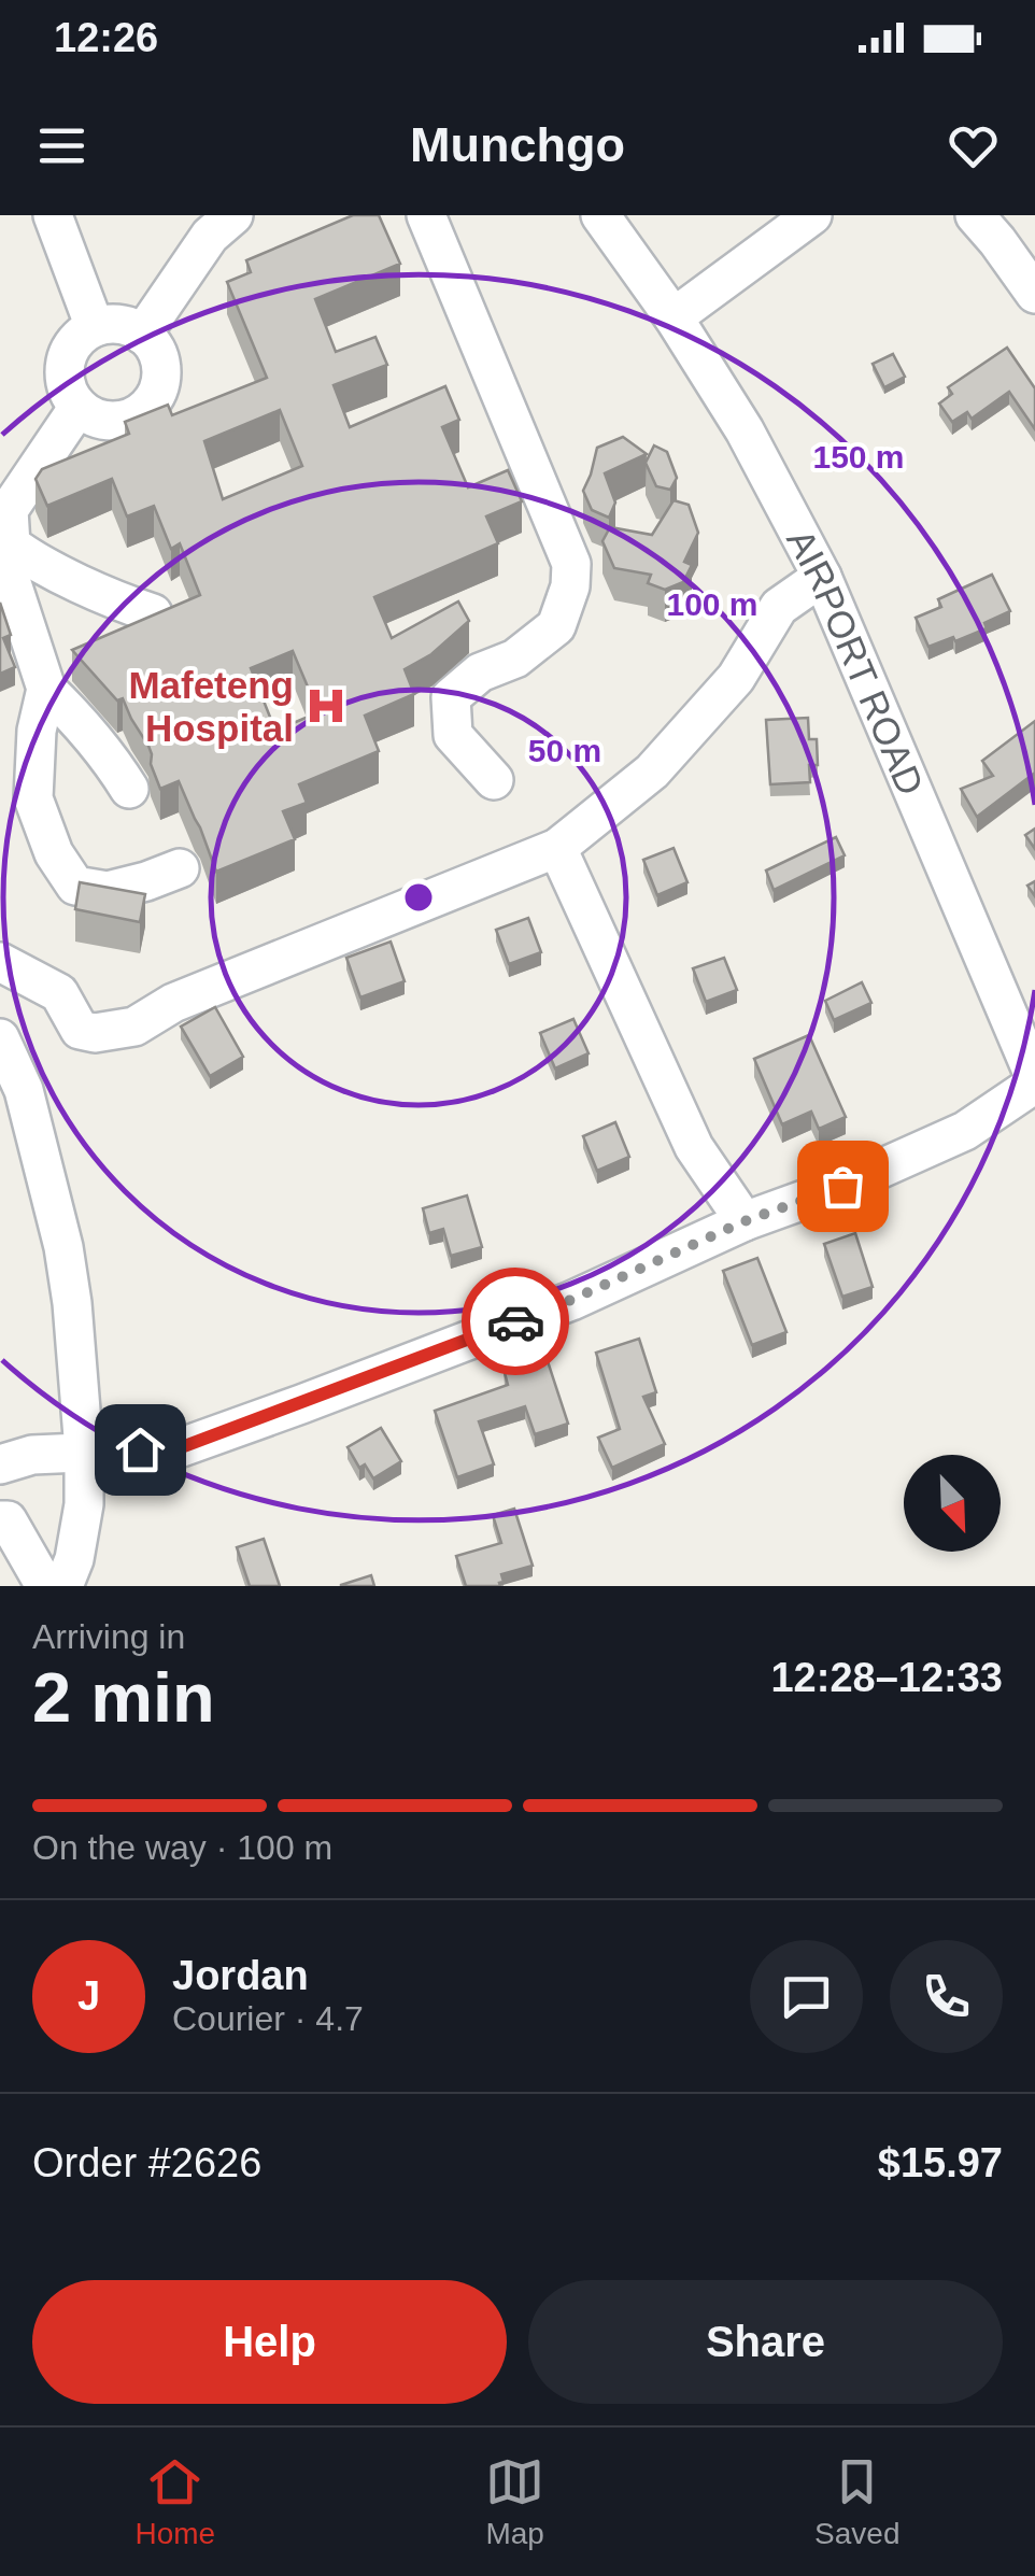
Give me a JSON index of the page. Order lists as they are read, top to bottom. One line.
{"streets":{"street":["AIRPORT ROAD"]},"places":{"hospital":["Mafeteng Hospital"]},"north":"bottom right","page":{"status":"12:26","header":"Munchgo","heading":["2 min","Arriving in","12:28–12:33"],"panel":["Jordan","Courier · 4.7","Order #2626","$15.97"],"bar":"On the way · 100 m","round":"J","buttons":["Help","Share"],"tabs":["Home","Map","Saved"]},"rings":["150 m","100 m","50 m"]}
